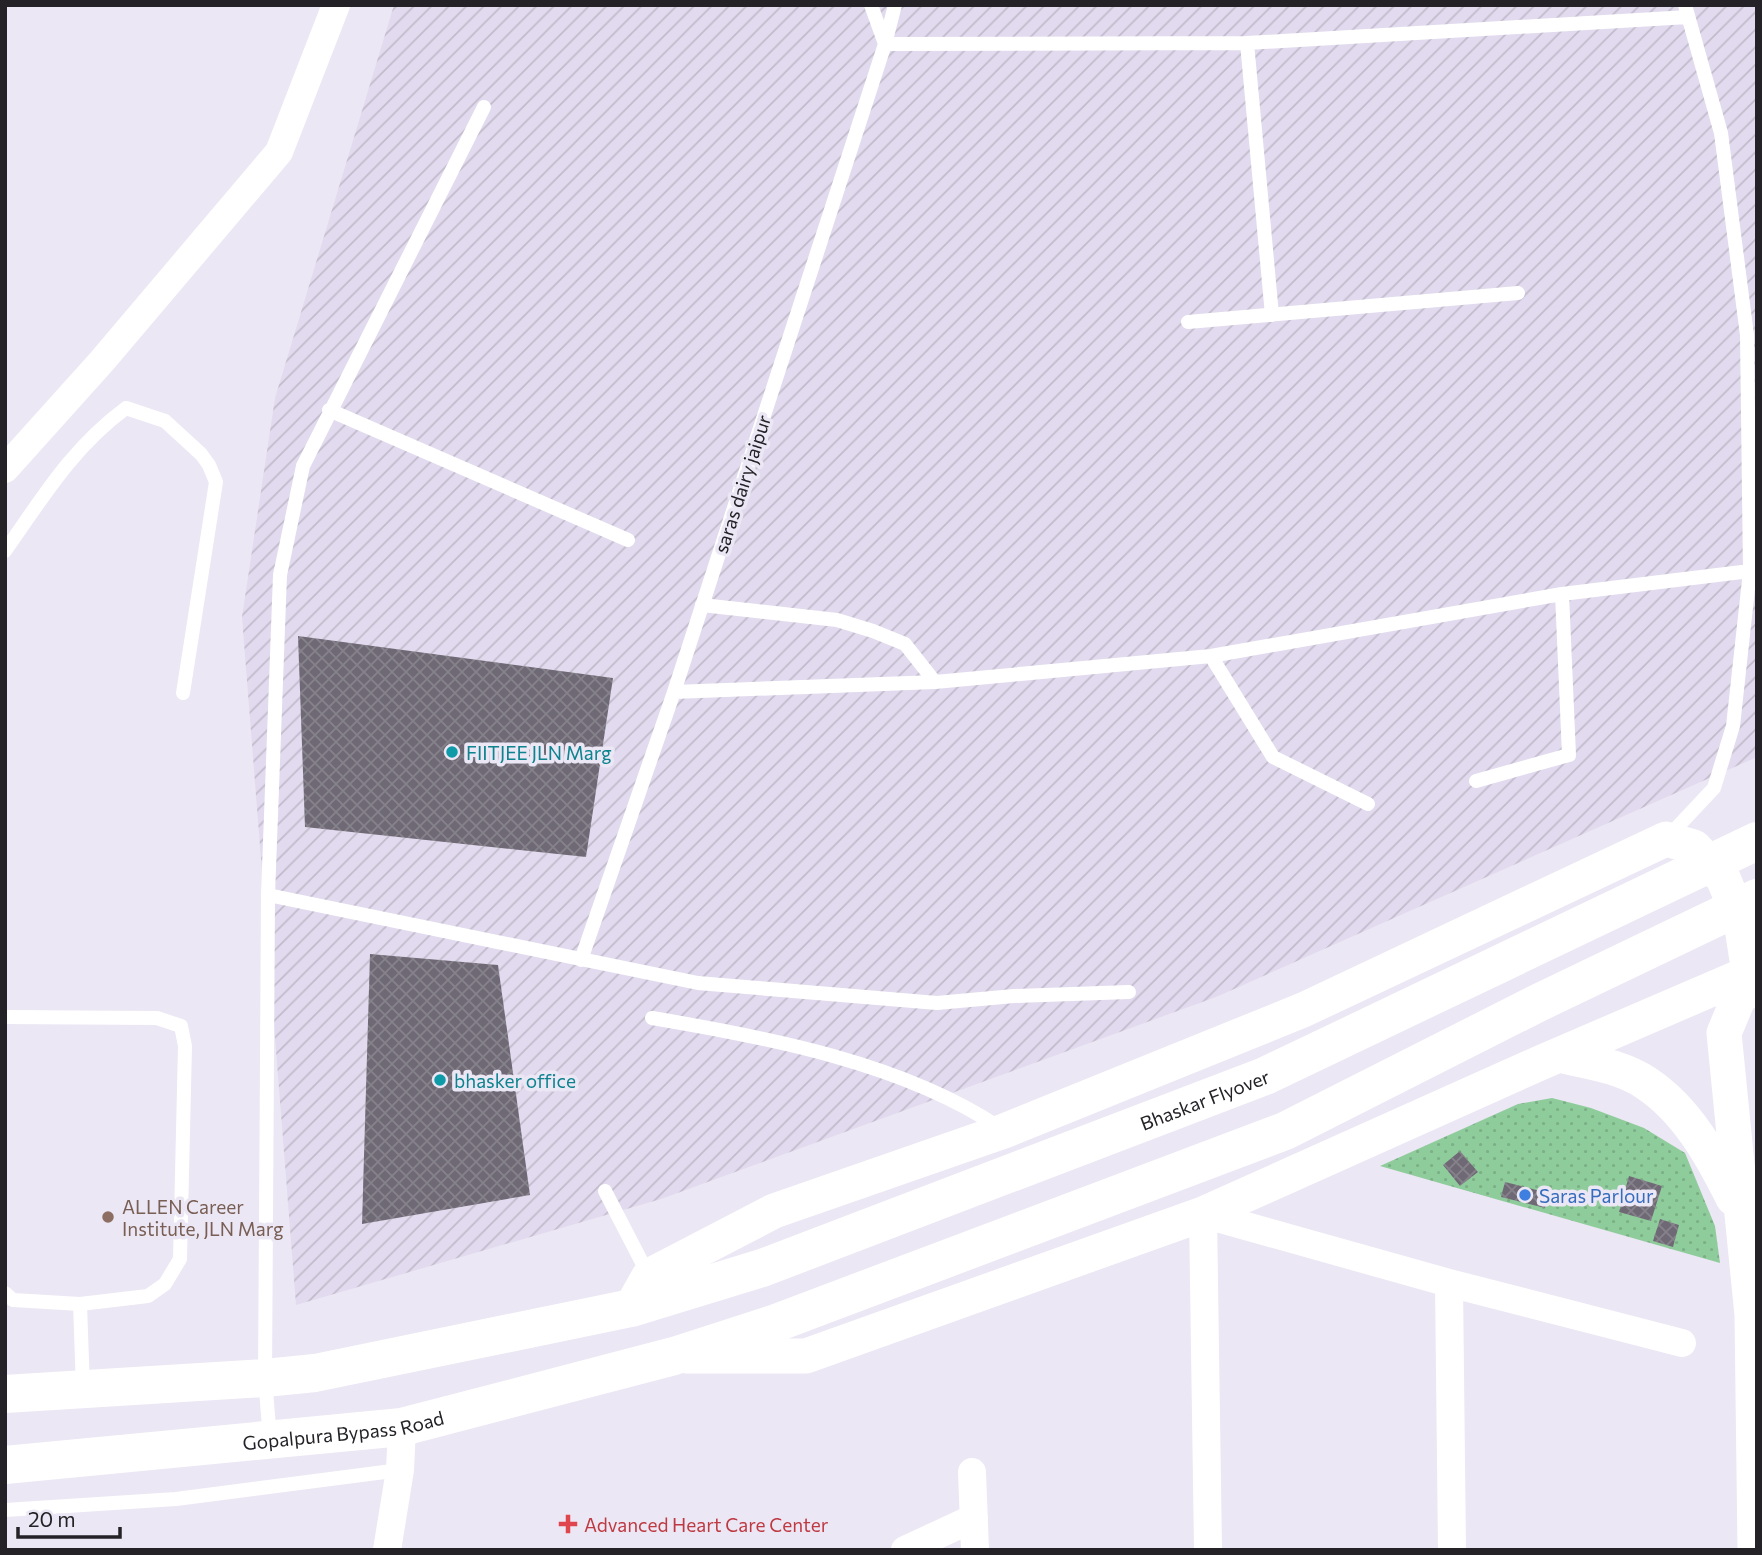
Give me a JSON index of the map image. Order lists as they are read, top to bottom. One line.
{"streets":{"main road":["Bhaskar Flyover","Gopalpura Bypass Road"],"lane":["saras dairy jaipur"]},"places":{"other":["FIITJEE JLN Marg","bhasker office","Saras Parlour","ALLEN Career Institute, JLN Marg"],"health":["Advanced Heart Care Center"]},"scale_bar":"20 m"}
